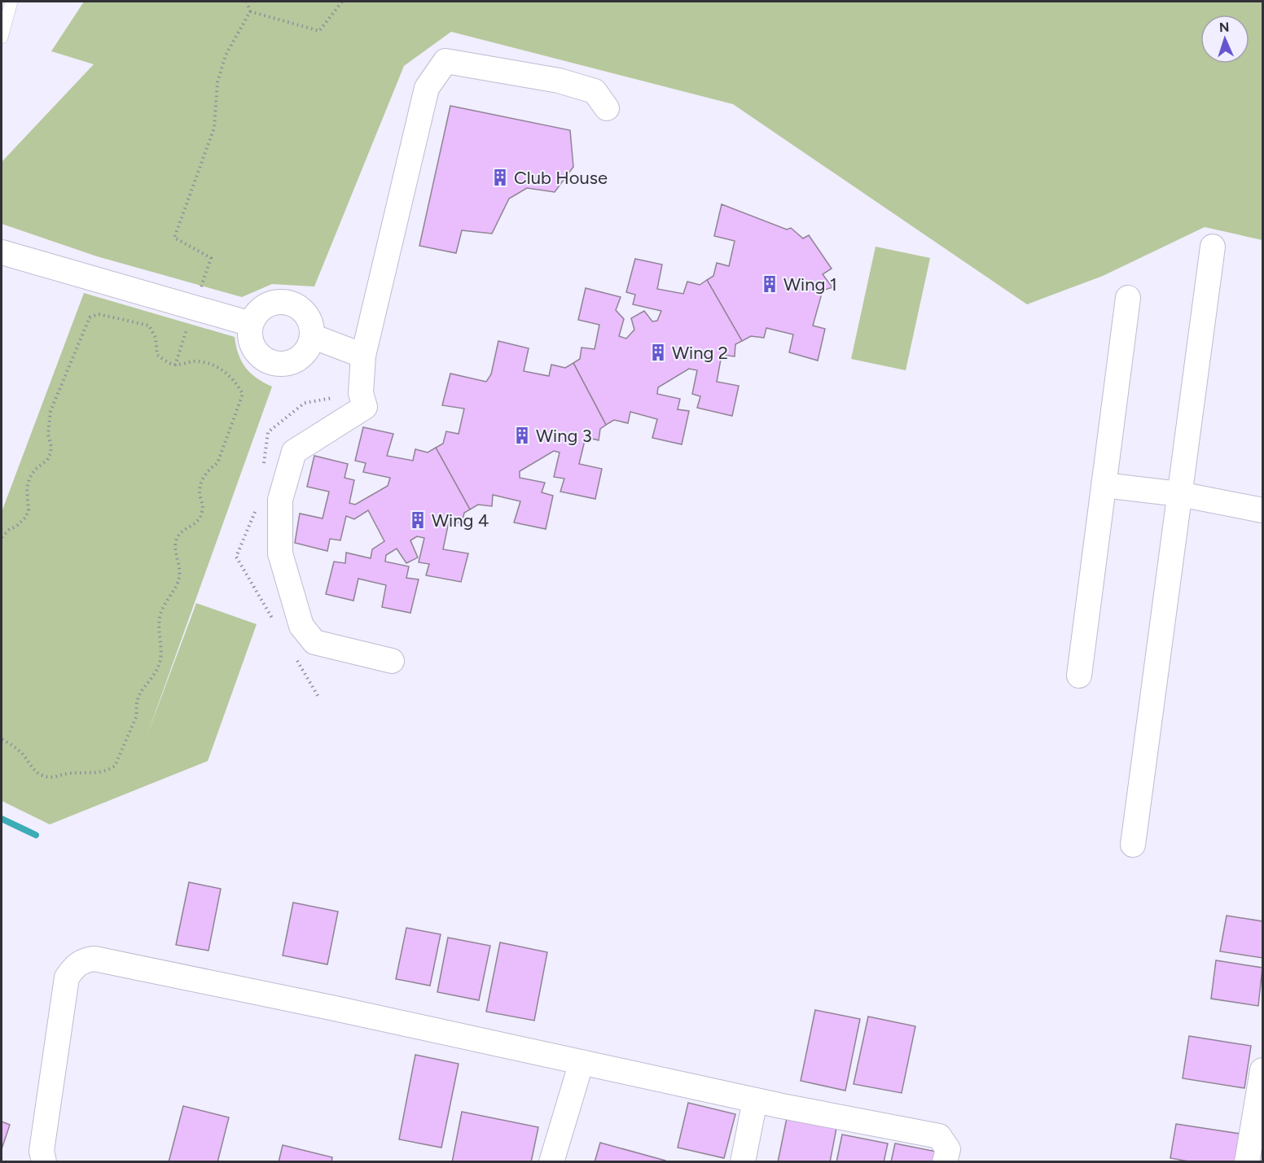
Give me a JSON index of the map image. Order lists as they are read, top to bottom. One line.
{"places":{"building":["Club House","Wing 1","Wing 2","Wing 3","Wing 4"]},"north":"top"}
